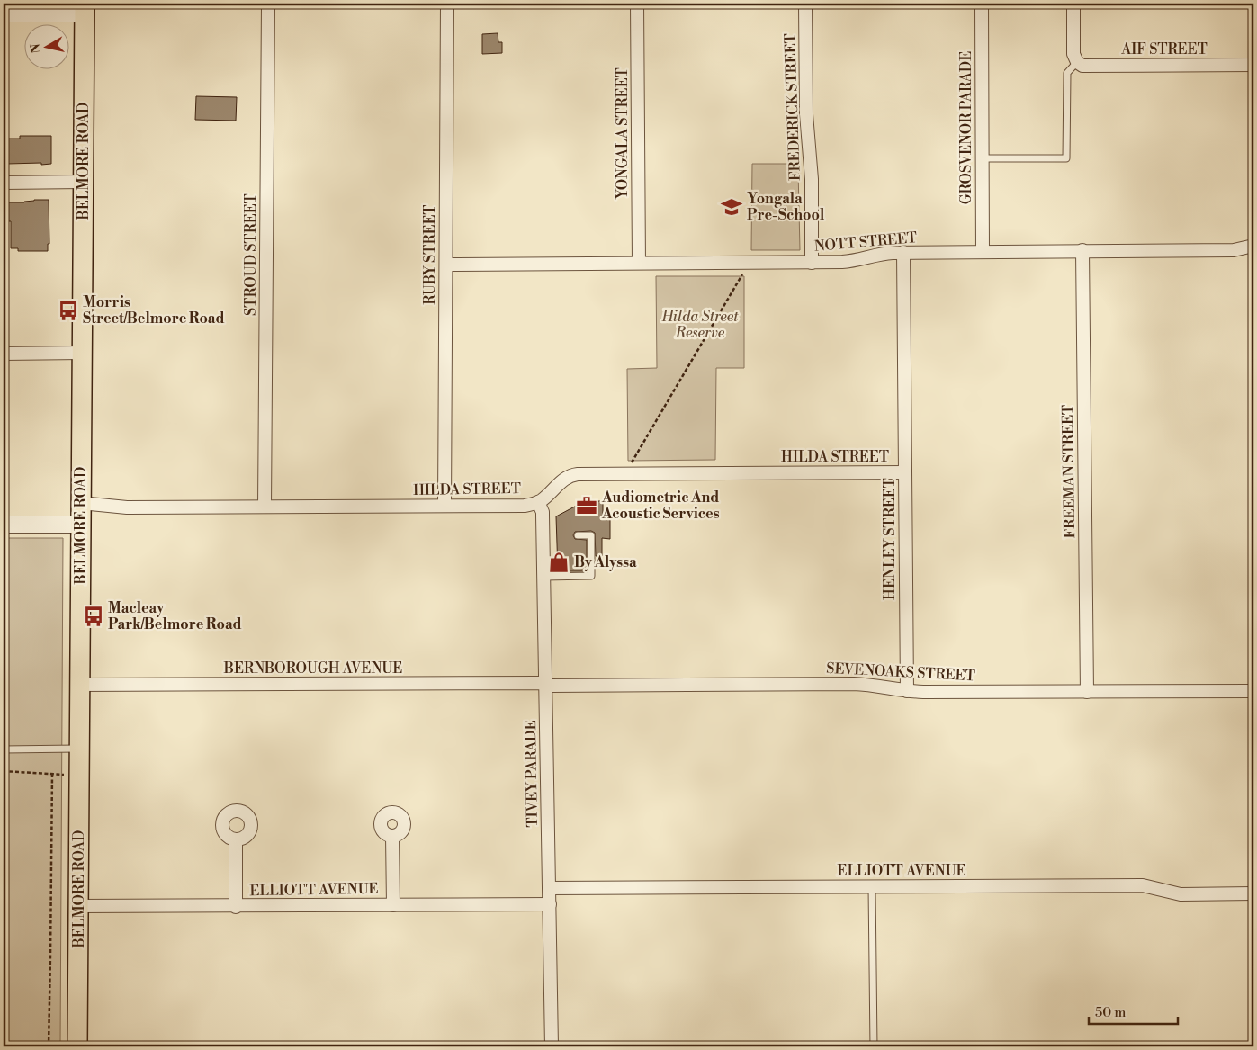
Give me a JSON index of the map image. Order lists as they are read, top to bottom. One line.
{"streets":{"main road":["BELMORE ROAD"],"street":["AIF STREET","FREDERICK STREET","GROSVENOR PARADE","YONGALA STREET","NOTT STREET","STROUD STREET","RUBY STREET","HILDA STREET","FREEMAN STREET","HENLEY STREET","BERNBOROUGH AVENUE","SEVENOAKS STREET","TIVEY PARADE","ELLIOTT AVENUE"]},"crossings":[["FREDERICK STREET","NOTT STREET"],["GROSVENOR PARADE","NOTT STREET"],["YONGALA STREET","NOTT STREET"],["BELMORE ROAD","HILDA STREET"],["BELMORE ROAD","BERNBOROUGH AVENUE"],["BELMORE ROAD","ELLIOTT AVENUE"],["NOTT STREET","RUBY STREET"],["NOTT STREET","FREEMAN STREET"],["NOTT STREET","HENLEY STREET"],["STROUD STREET","HILDA STREET"],["RUBY STREET","HILDA STREET"],["HILDA STREET","HENLEY STREET"],["HILDA STREET","TIVEY PARADE"],["FREEMAN STREET","SEVENOAKS STREET"],["HENLEY STREET","SEVENOAKS STREET"],["BERNBOROUGH AVENUE","SEVENOAKS STREET"],["BERNBOROUGH AVENUE","TIVEY PARADE"],["SEVENOAKS STREET","TIVEY PARADE"],["TIVEY PARADE","ELLIOTT AVENUE"]],"parks":["Hilda Street Reserve"],"places":{"school or university":["Yongala Pre-School"],"bus stop":["Morris Street/Belmore Road","Macleay Park/Belmore Road"],"office":["Audiometric And Acoustic Services"],"shop":["By Alyssa"]},"scale_bar":"50 m","north":"left"}
